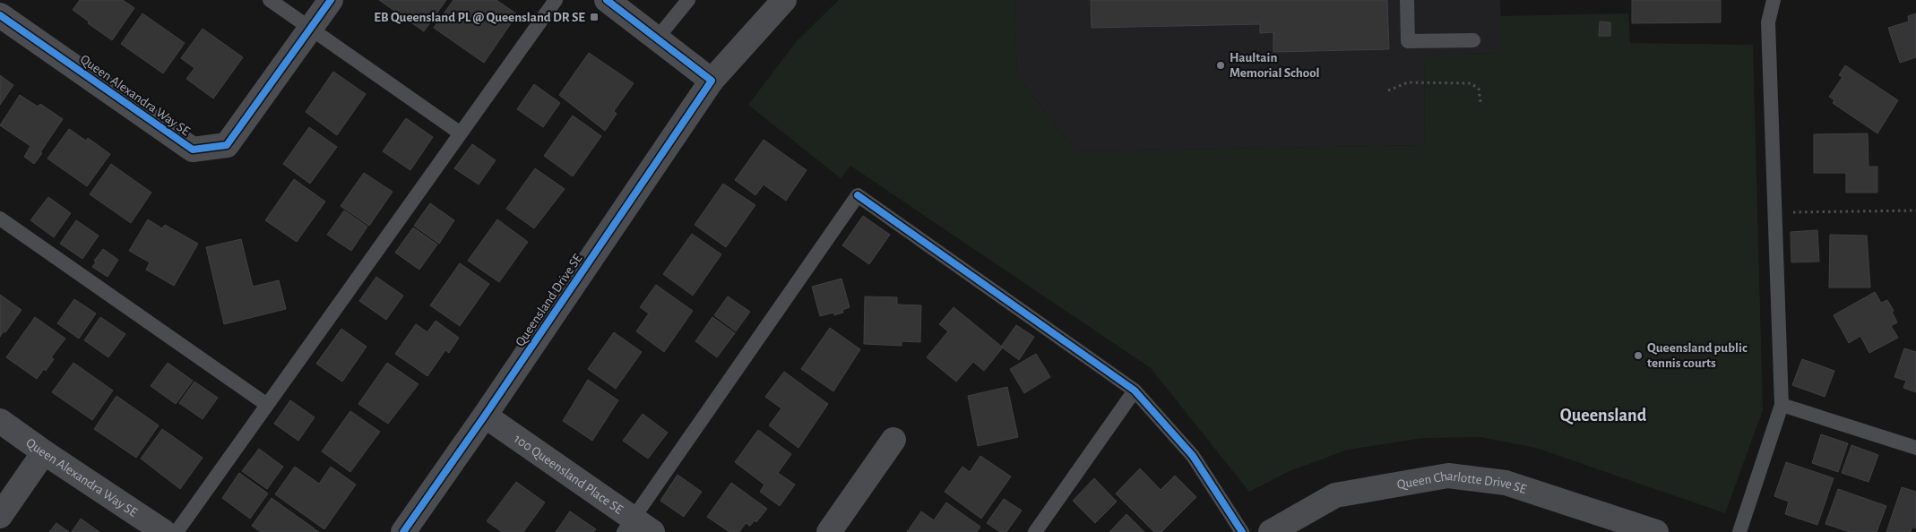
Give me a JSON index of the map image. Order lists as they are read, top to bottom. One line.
{"streets":{"street":["Queen Alexandra Way SE","Queensland Drive SE","100 Queensland Place SE","Queen Charlotte Drive SE"]},"crossings":[["Queensland Drive SE","100 Queensland Place SE"]],"districts":["Queensland"],"places":{"transit":["EB Queensland PL @ Queensland DR SE"],"other":["Haultain Memorial School","Queensland public tennis courts"]}}
